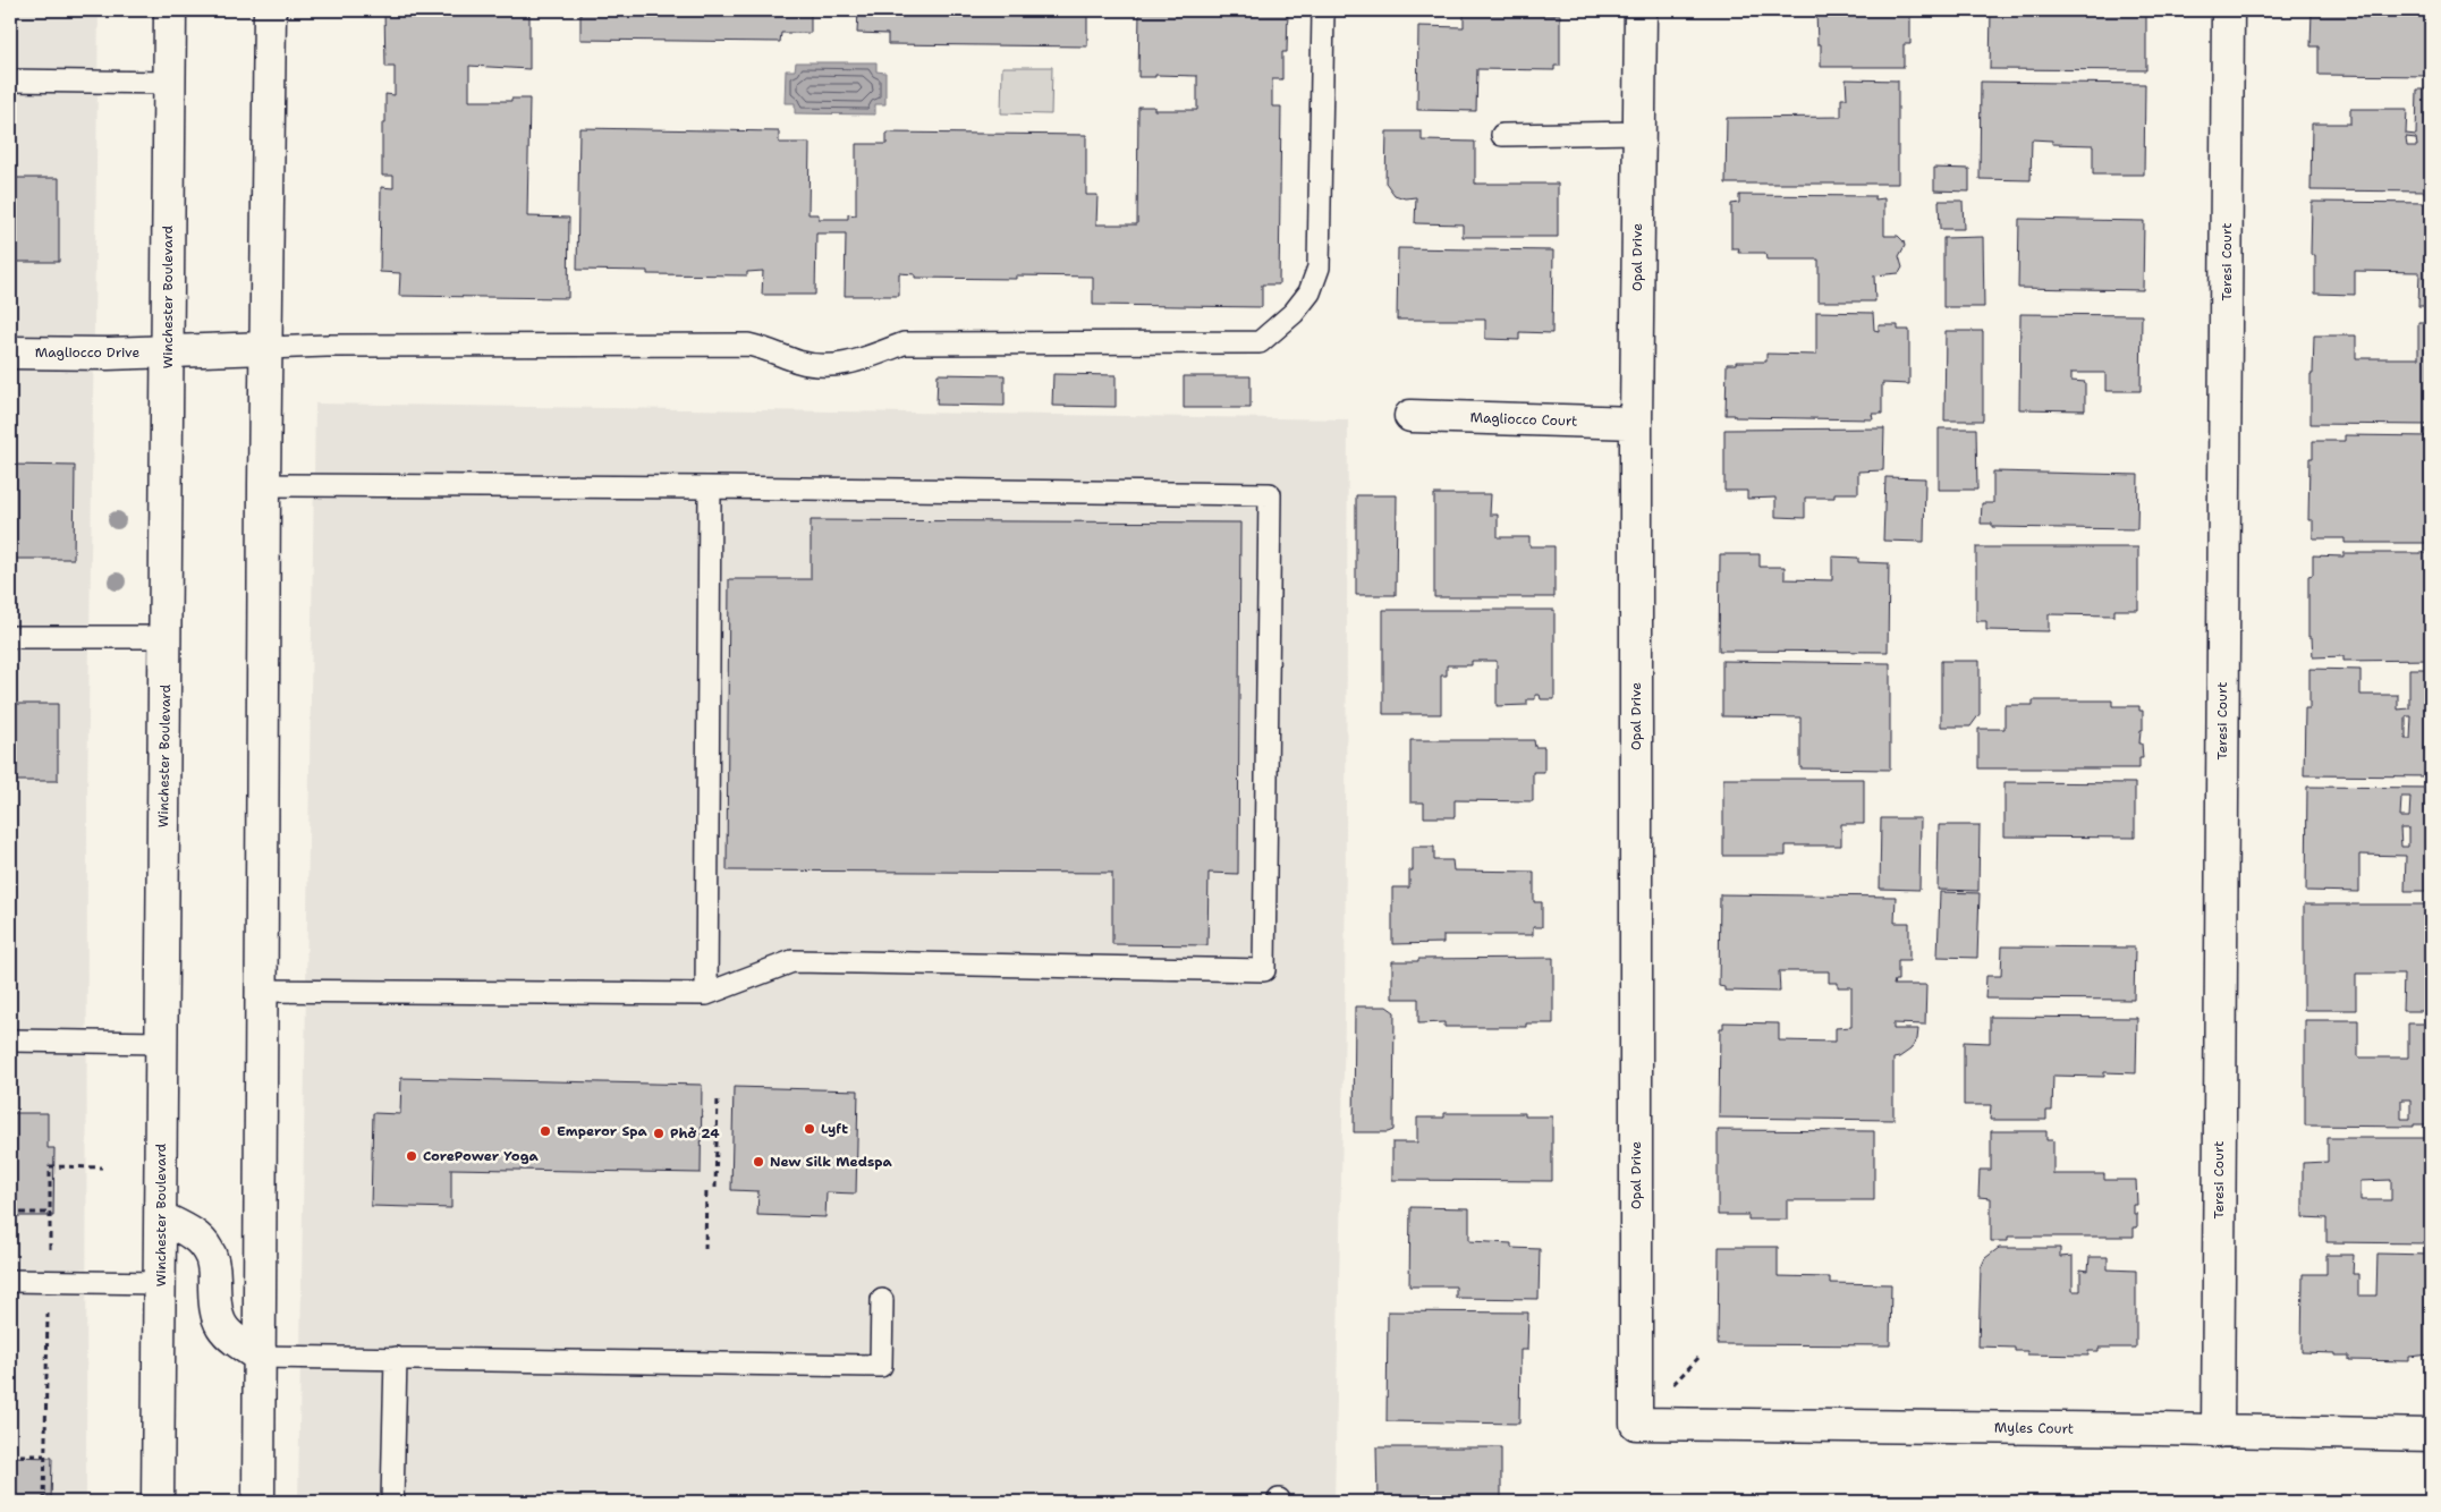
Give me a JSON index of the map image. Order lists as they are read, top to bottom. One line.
{"streets":{"street":["Opal Drive","Teresi Court","Winchester Boulevard","Magliocco Drive","Magliocco Court","Myles Court"]},"crossings":[["Opal Drive","Magliocco Court"],["Opal Drive","Myles Court"],["Teresi Court","Myles Court"],["Winchester Boulevard","Magliocco Drive"]],"places":["Lyft","Emperor Spa","Phở 24","CorePower Yoga","New Silk Medspa"]}
